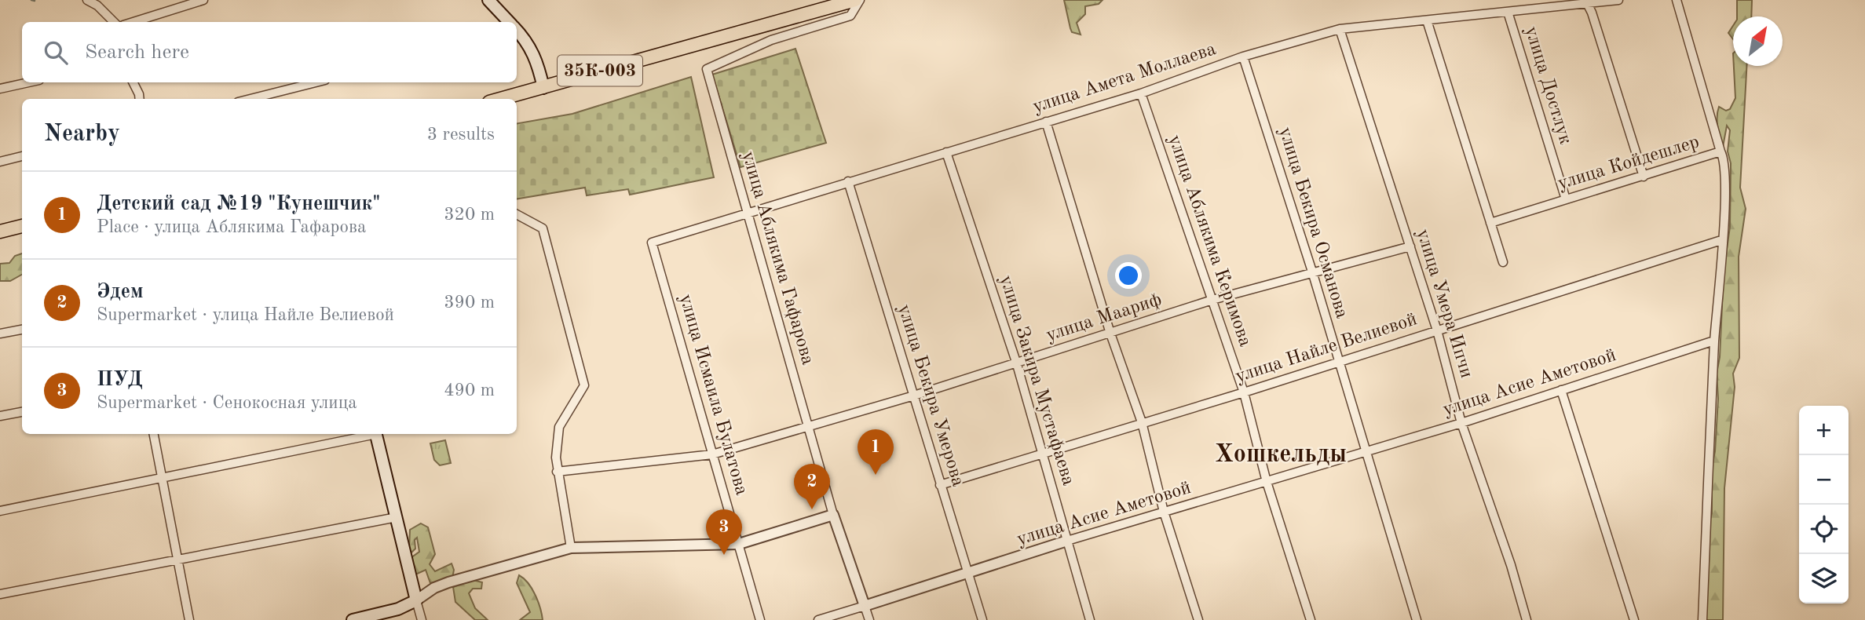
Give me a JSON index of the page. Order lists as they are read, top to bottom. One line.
{"streets":{"main road":["35К-003"],"street":["улица Амета Моллаева","улица Достлук","улица Койдешлер","улица Бекира Османова","улица Аблякима Керимова","улица Аблякима Гафарова","улица Умера Ипчи","улица Маариф","улица Найле Велиевой","улица Закира Мустафаева","улица Асие Аметовой","улица Исмаила Булатова","улица Бекира Умерова"]},"crossings":[["улица Амета Моллаева","улица Достлук"],["улица Амета Моллаева","улица Бекира Османова"],["улица Амета Моллаева","улица Аблякима Керимова"],["улица Амета Моллаева","улица Аблякима Гафарова"],["улица Амета Моллаева","улица Умера Ипчи"],["улица Амета Моллаева","улица Закира Мустафаева"],["улица Амета Моллаева","улица Исмаила Булатова"],["улица Амета Моллаева","улица Бекира Умерова"],["улица Достлук","улица Койдешлер"],["улица Бекира Османова","улица Маариф"],["улица Бекира Османова","улица Найле Велиевой"],["улица Бекира Османова","улица Асие Аметовой"],["улица Аблякима Керимова","улица Маариф"],["улица Аблякима Керимова","улица Найле Велиевой"],["улица Аблякима Керимова","улица Асие Аметовой"],["улица Аблякима Гафарова","улица Маариф"],["улица Аблякима Гафарова","улица Асие Аметовой"],["улица Умера Ипчи","улица Маариф"],["улица Умера Ипчи","улица Найле Велиевой"],["улица Умера Ипчи","улица Асие Аметовой"],["улица Маариф","улица Закира Мустафаева"],["улица Маариф","улица Исмаила Булатова"],["улица Маариф","улица Бекира Умерова"],["улица Найле Велиевой","улица Закира Мустафаева"],["улица Найле Велиевой","улица Бекира Умерова"],["улица Закира Мустафаева","улица Асие Аметовой"],["улица Асие Аметовой","улица Бекира Умерова"]],"districts":["Хошкельды"],"north":"top right","page":{"search":"Search here","heading":["Nearby","3 results"],"list":[{"mark":"1","name":"Детский сад №19 \"Кунешчик\"","note":"Place · улица Аблякима Гафарова","value":"320 m"},{"mark":"2","name":"Эдем","note":"Supermarket · улица Найле Велиевой","value":"390 m"},{"mark":"3","name":"ПУД","note":"Supermarket · Сенокосная улица","value":"490 m"}],"map_buttons":["+","−"],"pins":["1","2","3"]}}
